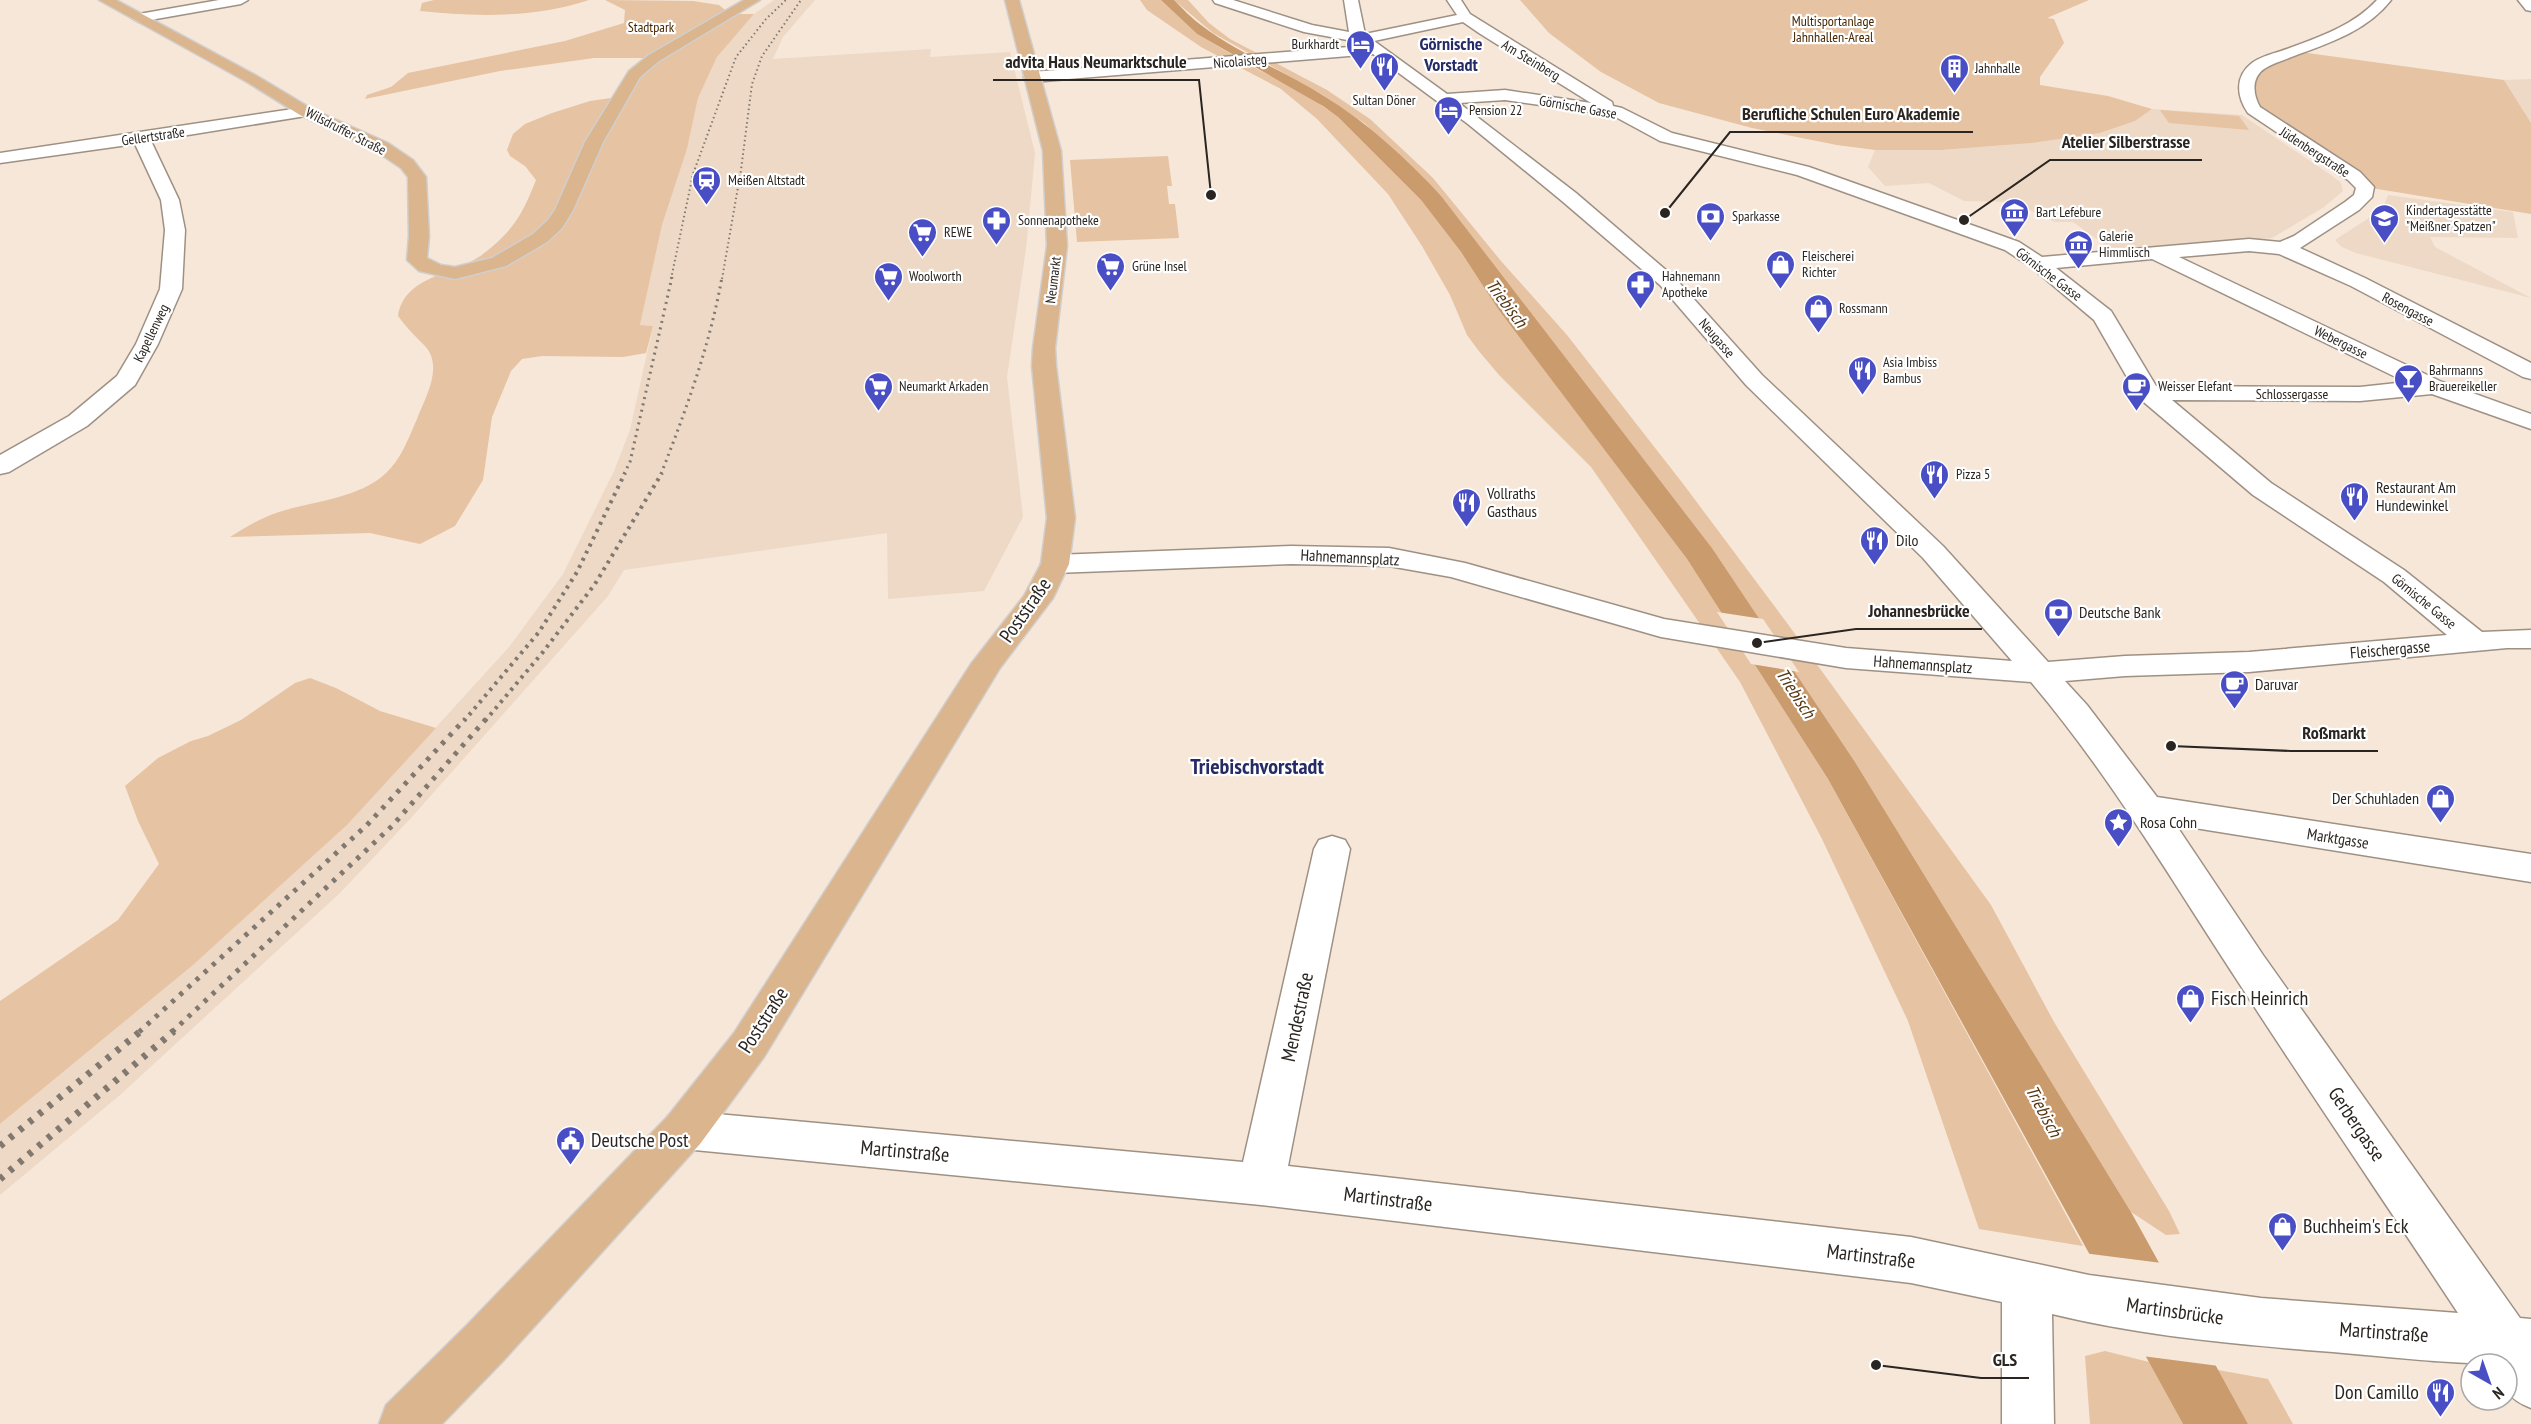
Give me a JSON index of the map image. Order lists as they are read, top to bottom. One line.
{"streets":{"main road":["Wilsdruffer Straße","Neumarkt","Poststraße"],"street":["Am Steinberg","Nicolaisteg","Görnische Gasse","Gellertstraße","Jüdenbergstraße","Rosengasse","Kapellenweg","Neugasse","Webergasse","Schlossergasse","Hahnemannsplatz","Fleischergasse","Marktgasse","Mendestraße","Gerbergasse","Martinstraße","Martinsbrücke"]},"crossings":[["Am Steinberg","Görnische Gasse"],["Nicolaisteg","Neumarkt"],["Nicolaisteg","Neugasse"],["Görnische Gasse","Neugasse"],["Görnische Gasse","Schlossergasse"],["Görnische Gasse","Fleischergasse"],["Wilsdruffer Straße","Gellertstraße"],["Gellertstraße","Kapellenweg"],["Jüdenbergstraße","Rosengasse"],["Neumarkt","Hahnemannsplatz"],["Neumarkt","Poststraße"],["Neugasse","Hahnemannsplatz"],["Neugasse","Fleischergasse"],["Neugasse","Marktgasse"],["Neugasse","Gerbergasse"],["Webergasse","Schlossergasse"],["Hahnemannsplatz","Poststraße"],["Hahnemannsplatz","Fleischergasse"],["Poststraße","Martinstraße"],["Marktgasse","Gerbergasse"],["Mendestraße","Martinstraße"],["Gerbergasse","Martinstraße"],["Martinstraße","Martinsbrücke"]],"districts":["Görnische Vorstadt","Triebischvorstadt"],"water":["Triebisch"],"parks":["Multisportanlage Jahnhallen-Areal","Stadtpark"],"places":{"hotel":["Burkhardt","Pension 22"],"restaurant":["Sultan Döner","Asia Imbiss Bambus","Pizza 5","Restaurant Am Hundewinkel","Vollraths Gasthaus","Dilo","Don Camillo"],"building":["Jahnhalle"],"other":["advita Haus Neumarktschule","Berufliche Schulen Euro Akademie","Atelier Silberstrasse","Johannesbrücke","Roßmarkt","GLS"],"station":["Meißen Altstadt"],"museum":["Bart Lefebure","Galerie Himmlisch"],"bank":["Sparkasse","Deutsche Bank"],"school or university":["Kindertagesstätte \"Meißner Spatzen\""],"pharmacy":["Sonnenapotheke","Hahnemann Apotheke"],"supermarket":["REWE","Grüne Insel","Woolworth","Neumarkt Arkaden"],"shop":["Fleischerei Richter","Rossmann","Der Schuhladen","Fisch Heinrich","Buchheim's Eck"],"bar":["Bahrmanns Brauereikeller"],"cafe":["Weisser Elefant","Daruvar"],"place":["Rosa Cohn"],"public building":["Deutsche Post"]},"north":"bottom right"}
